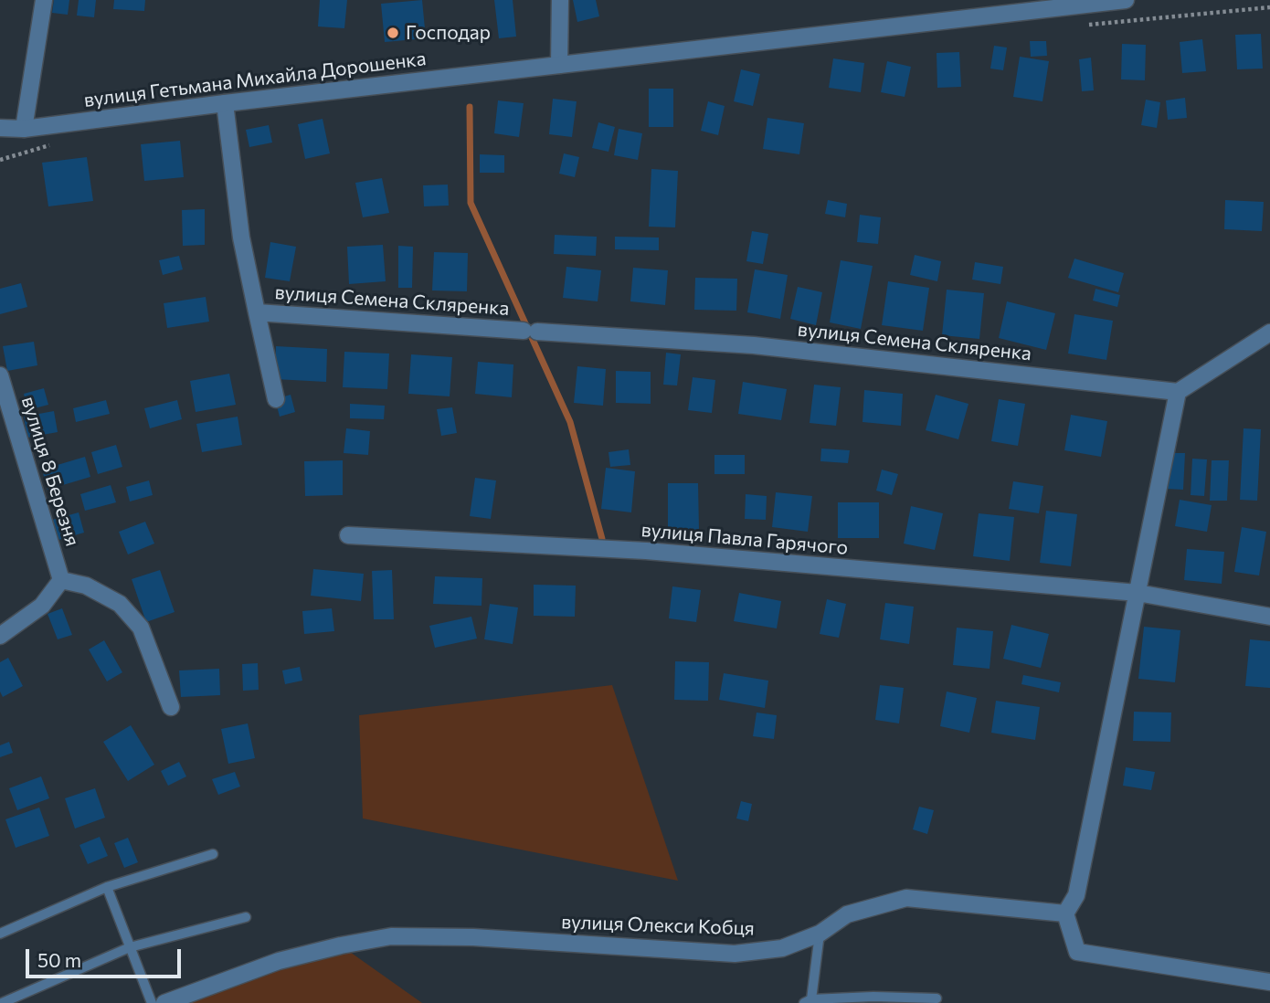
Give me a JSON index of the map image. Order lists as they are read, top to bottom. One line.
{"streets":{"street":["вулиця Гетьмана Михайла Дорошенка","вулиця Семена Скляренка","вулиця 8 Березня","вулиця Павла Гарячого","вулиця Олекси Кобця"]},"crossings":[["вулиця Гетьмана Михайла Дорошенка","вулиця Семена Скляренка"]],"places":["Господар"],"scale_bar":"50 m"}
